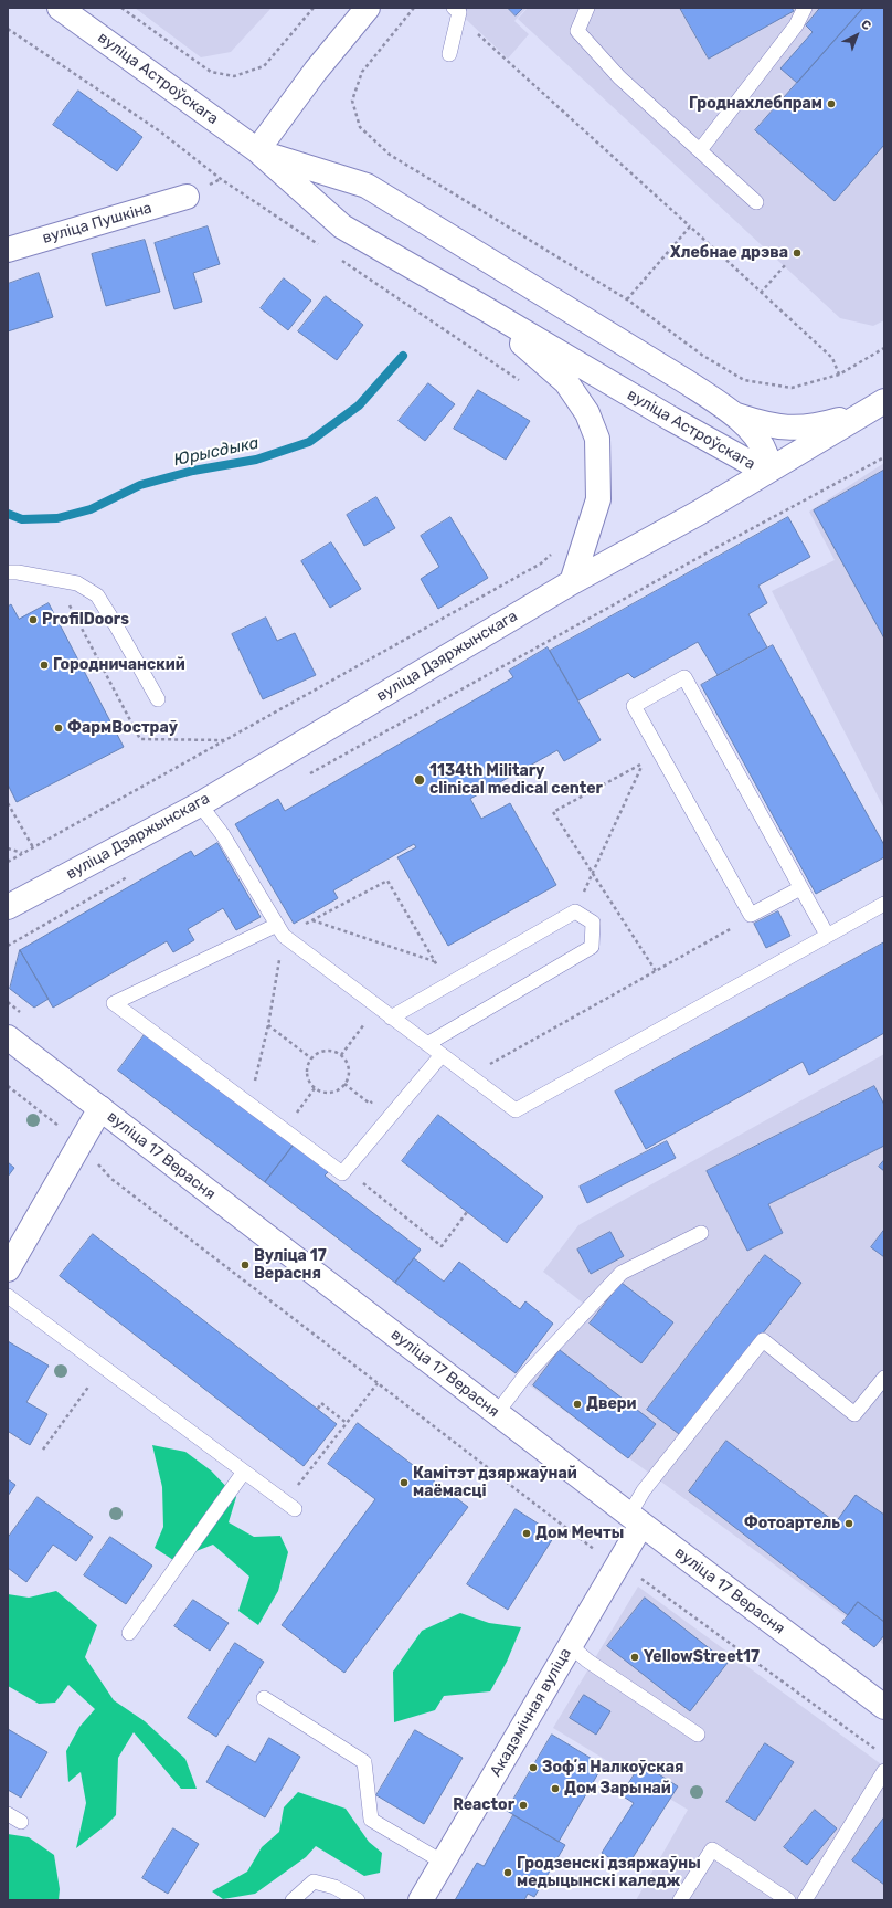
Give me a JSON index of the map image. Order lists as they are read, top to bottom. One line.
{"streets":{"main road":["вуліца Астроўскага","вуліца Пушкіна","вуліца Дзяржынскага","вуліца 17 Верасня","Акадэмічная вуліца"]},"crossings":[["вуліца Астроўскага","вуліца Дзяржынскага"],["вуліца 17 Верасня","Акадэмічная вуліца"]],"water":["Юрысдыка"],"places":["Гроднахлебпрам","Хлебнае дрэва","ProfilDoors","Городничанский","ФармВостраў","1134th Military clinical medical center","Вуліца 17 Верасня","Двери","Камітэт дзяржаўнай маёмасці","Фотоартель","Дом Мечты","YellowStreet17","Зофʼя Налкоўская","Дом Зарынай","Reactor","Гродзенскі дзяржаўны медыцынскі каледж"],"north":"top right"}
